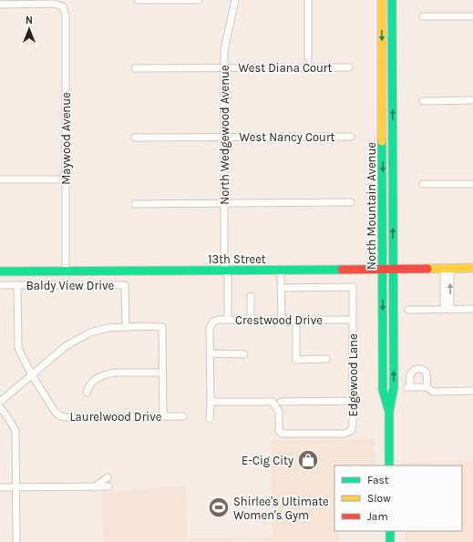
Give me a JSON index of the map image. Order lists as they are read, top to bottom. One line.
{"streets":{"main road":["North Mountain Avenue","13th Street"],"street":["West Diana Court","North Wedgewood Avenue","West Nancy Court","Maywood Avenue","Baldy View Drive","Crestwood Drive","Edgewood Lane","Laurelwood Drive"]},"crossings":[["West Diana Court","North Wedgewood Avenue"],["North Wedgewood Avenue","West Nancy Court"],["North Wedgewood Avenue","13th Street"],["North Wedgewood Avenue","Crestwood Drive"],["Maywood Avenue","13th Street"],["North Mountain Avenue","13th Street"],["Baldy View Drive","Laurelwood Drive"],["Crestwood Drive","Edgewood Lane"]],"places":{"shop":["E-Cig City"],"sports":["Shirlee's Ultimate Women's Gym"]},"legend":["Fast","Slow","Jam"],"north":"top"}
